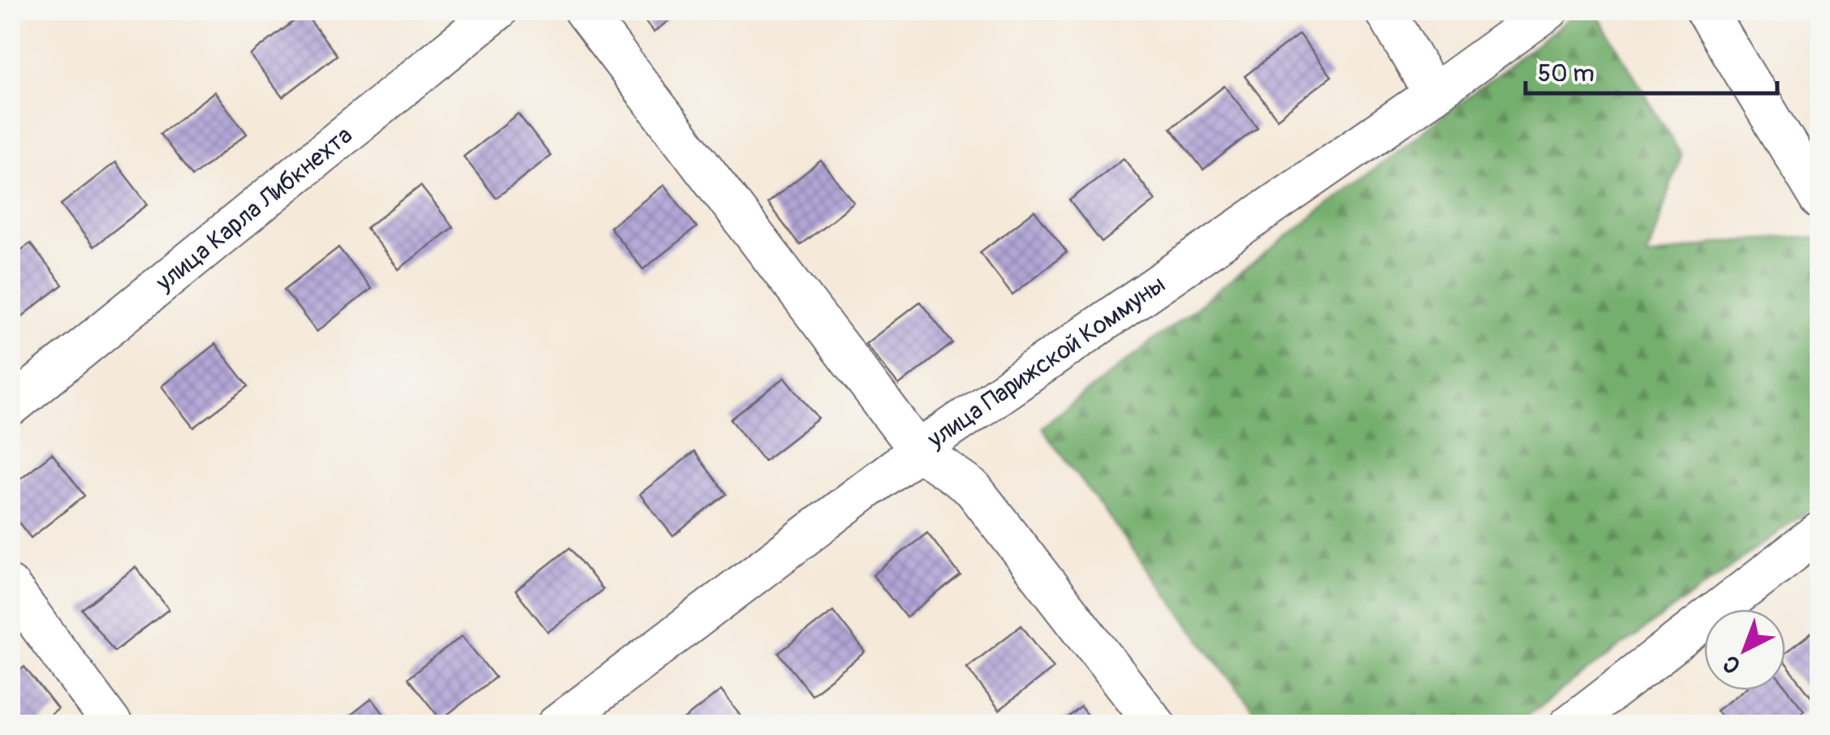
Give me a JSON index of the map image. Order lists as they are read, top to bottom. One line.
{"streets":{"street":["улица Карла Либкнехта","улица Парижской Коммуны"]},"scale_bar":"50 m","north":"bottom left"}
